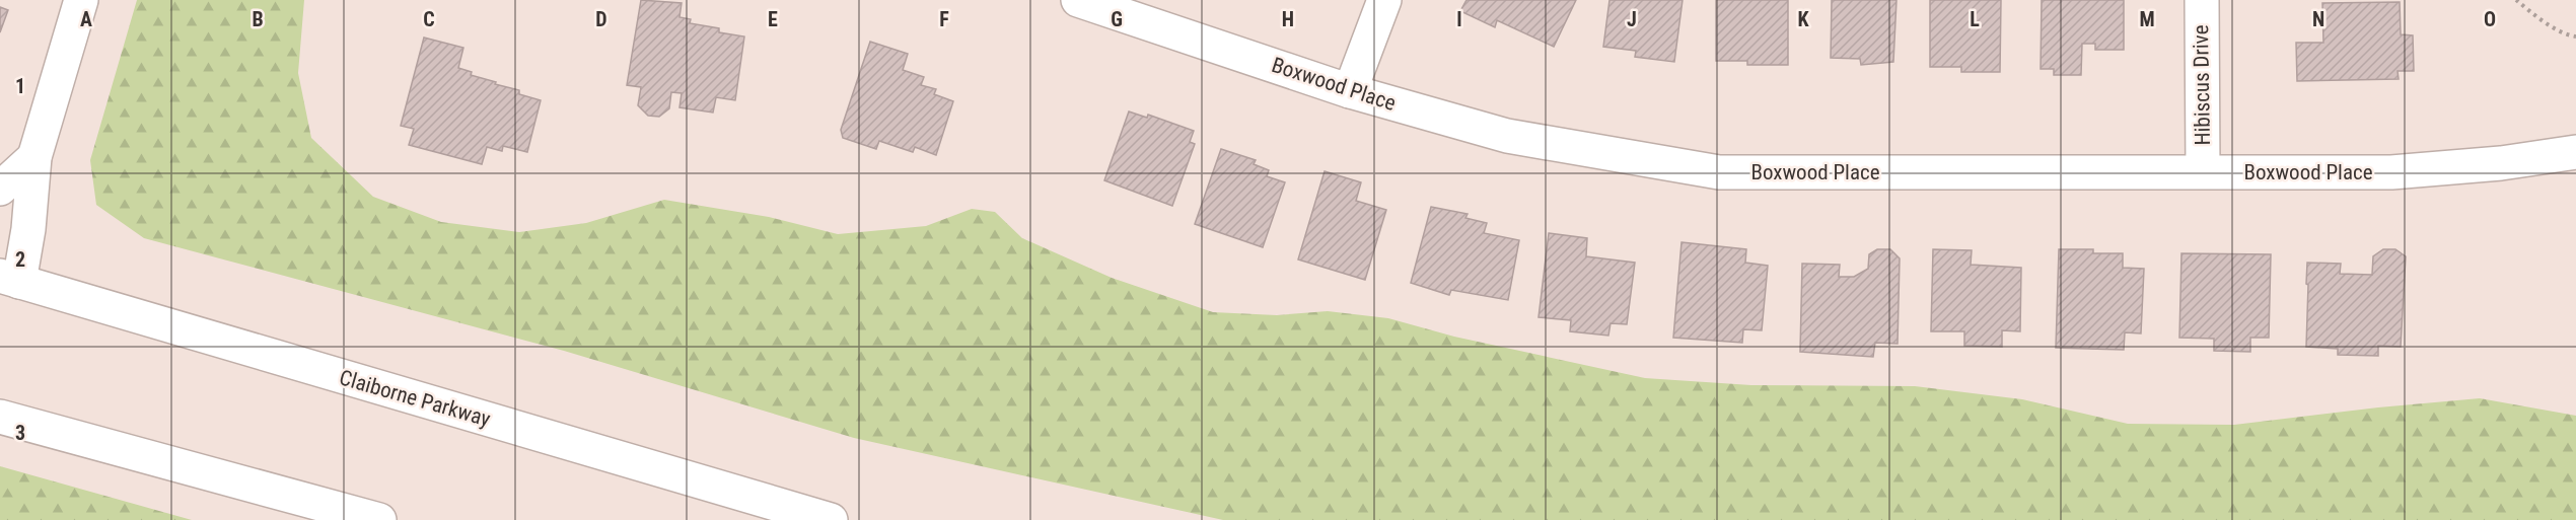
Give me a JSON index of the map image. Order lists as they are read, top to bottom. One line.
{"streets":{"street":["Boxwood Place","Hibiscus Drive","Claiborne Parkway"]},"crossings":[["Boxwood Place","Hibiscus Drive"]],"grid":{"columns":["A","B","C","D","E","F","G","H","I","J","K","L","M","N","O"],"rows":["1","2","3"]}}
